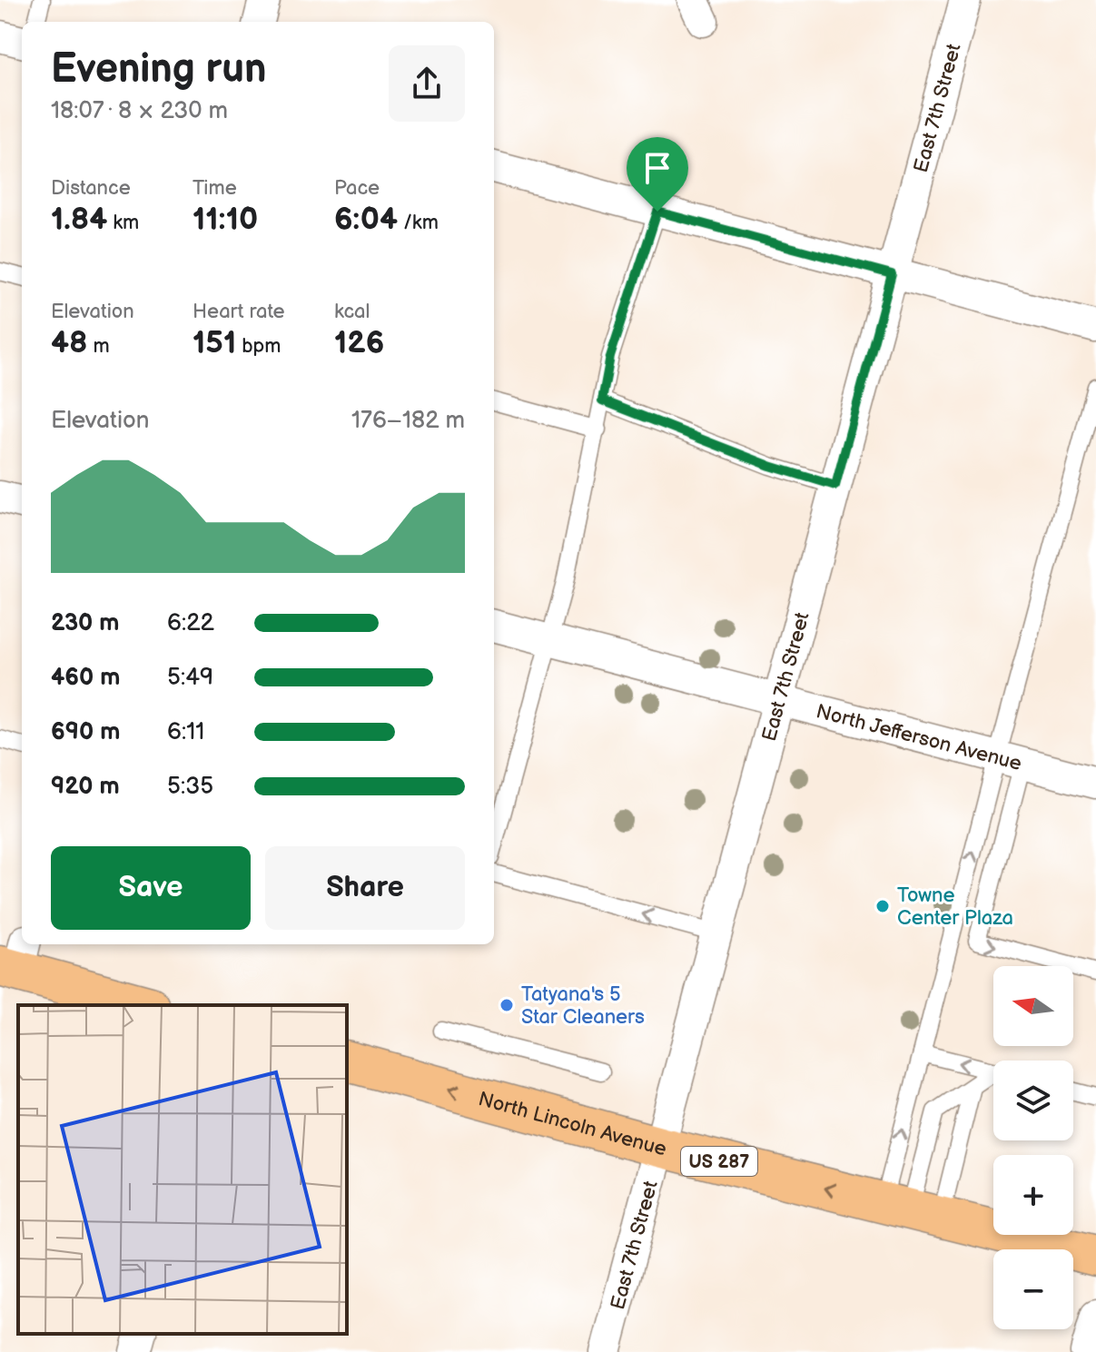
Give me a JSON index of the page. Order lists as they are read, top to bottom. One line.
{"streets":{"highway":["North Lincoln Avenue","US 287"],"street":["East 7th Street","North Jefferson Avenue"]},"crossings":[["East 7th Street","North Jefferson Avenue"],["East 7th Street","North Lincoln Avenue"]],"one_way":["North Lincoln Avenue"],"places":["Towne Center Plaza","Tatyana's 5 Star Cleaners"],"north":"left","page":{"heading":["Evening run","18:07 · 8 × 230 m"],"stats":[["Distance","1.84 km"],["Time","11:10"],["Pace","6:04 /km"],["Elevation","48 m"],["Heart rate","151 bpm"],["kcal","126"]],"chart":["Elevation","176–182 m"],"list":[{"name":"230 m","note":"6:22"},{"name":"460 m","note":"5:49"},{"name":"690 m","note":"6:11"},{"name":"920 m","note":"5:35"}],"buttons":["Save","Share"],"map_buttons":["+","−"]}}
